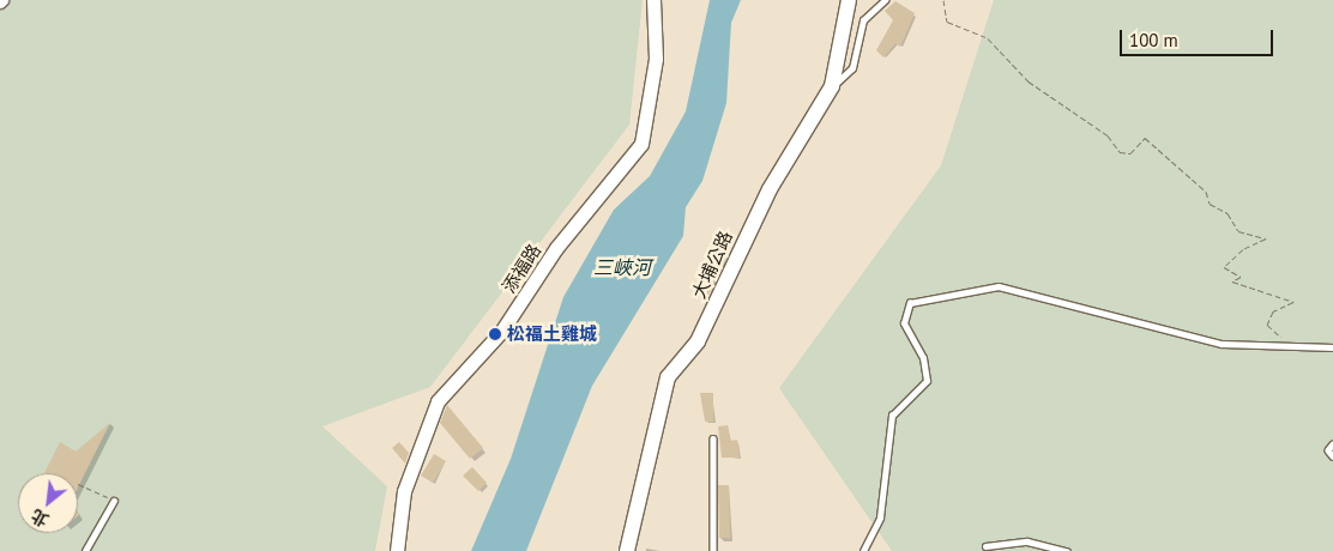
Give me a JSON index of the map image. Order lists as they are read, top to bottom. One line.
{"streets":{"main road":["大埔公路"],"street":["添福路"]},"water":["三峽河"],"places":["松福土雞城"],"scale_bar":"100 m","north":"bottom left"}
